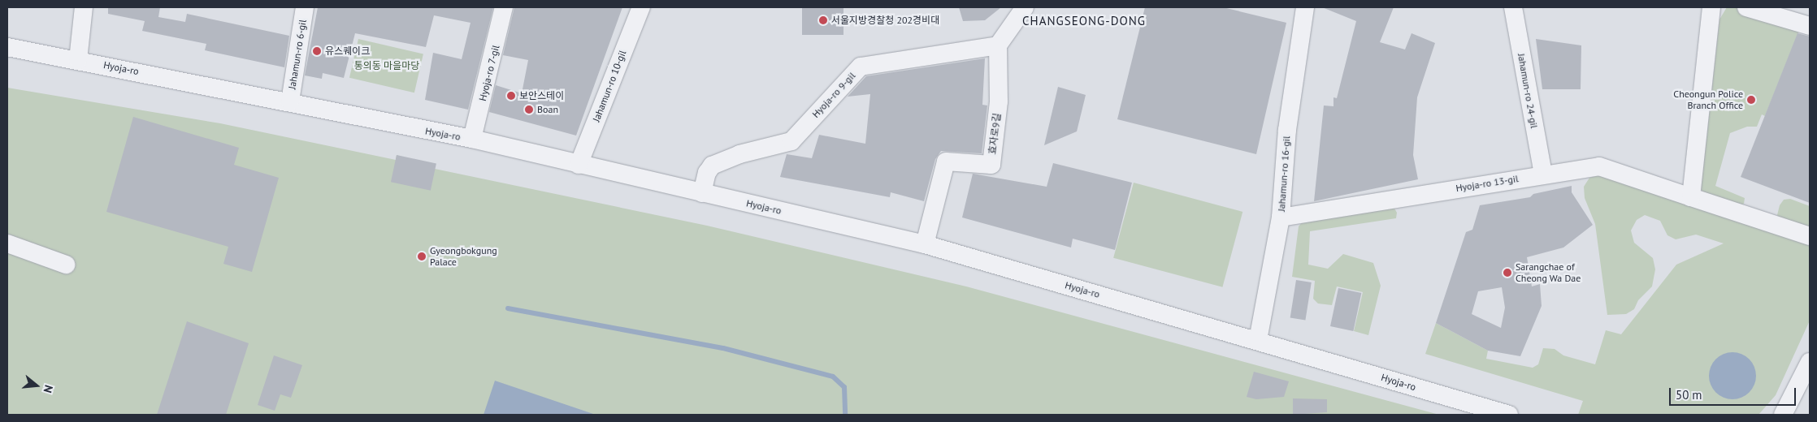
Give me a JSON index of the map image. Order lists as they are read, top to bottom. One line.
{"streets":{"street":["Jahamun-ro 6-gil","Hyoja-ro","Hyoja-ro 7-gil","Jahamun-ro 10-gil","Jahamun-ro 24-gil","Hyoja-ro 9-gil","효자로9길","Jahamun-ro 16-gil","Hyoja-ro 13-gil"]},"crossings":[["Jahamun-ro 6-gil","Hyoja-ro"],["Hyoja-ro","Hyoja-ro 7-gil"],["Hyoja-ro","Jahamun-ro 10-gil"],["Hyoja-ro","Hyoja-ro 9-gil"],["Hyoja-ro","효자로9길"],["Hyoja-ro","Jahamun-ro 16-gil"],["Jahamun-ro 24-gil","Hyoja-ro 13-gil"],["Hyoja-ro 9-gil","효자로9길"],["Jahamun-ro 16-gil","Hyoja-ro 13-gil"]],"districts":["CHANGSEONG-DONG"],"parks":["통의동 마을마당"],"places":["서울지방경찰청 202경비대","유스퀘이크","보안스테이","Cheongun Police Branch Office","Boan","Gyeongbokgung Palace","Sarangchae of Cheong Wa Dae"],"scale_bar":"50 m","north":"right"}
